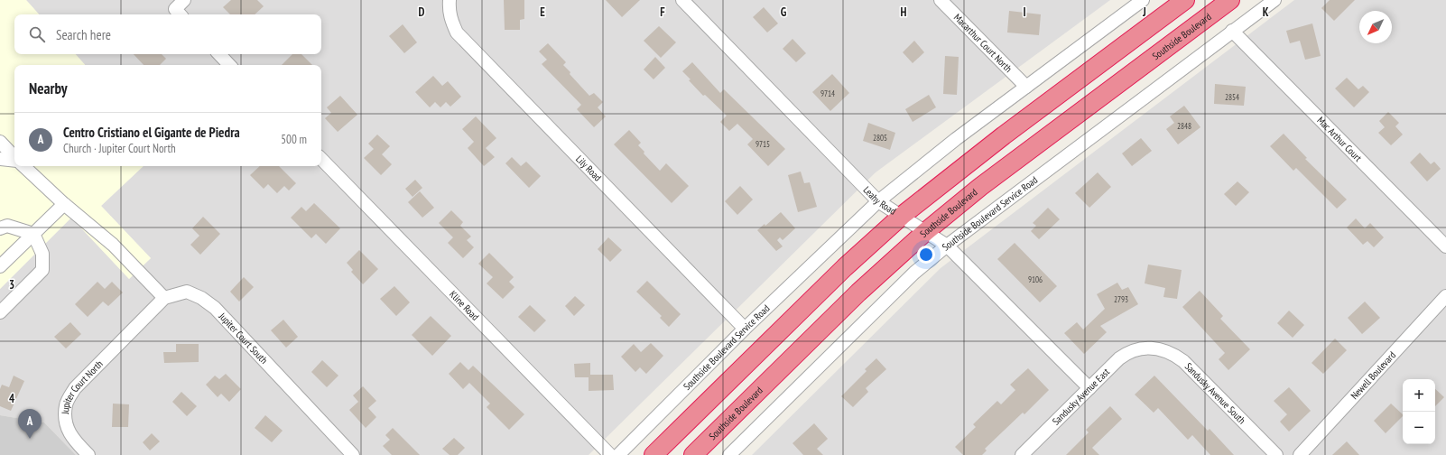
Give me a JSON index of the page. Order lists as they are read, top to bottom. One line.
{"streets":{"highway":["Southside Boulevard"],"street":["Macarthur Court North","Mac Arthur Court","Lily Road","Leahy Road","Southside Boulevard Service Road","Kline Road","Jupiter Court South","Newell Boulevard","Jupiter Court North","Sandusky Avenue South","Sandusky Avenue East"]},"crossings":[["Southside Boulevard","Leahy Road"],["Macarthur Court North","Southside Boulevard Service Road"],["Mac Arthur Court","Southside Boulevard Service Road"],["Lily Road","Southside Boulevard Service Road"],["Leahy Road","Southside Boulevard Service Road"],["Leahy Road","Sandusky Avenue East"],["Jupiter Court South","Jupiter Court North"],["Sandusky Avenue South","Sandusky Avenue East"]],"house_numbers":["9714","2854","2848","2805","9715","9106","2793"],"north":"bottom left","page":{"search":"Search here","heading":"Nearby","list":[{"mark":"A","name":"Centro Cristiano el Gigante de Piedra","note":"Church · Jupiter Court North","value":"500 m"}],"map_buttons":["+","−"],"pins":"A"},"grid":{"columns":["D","E","F","G","H","I","J","K"],"rows":["3","4"]}}
